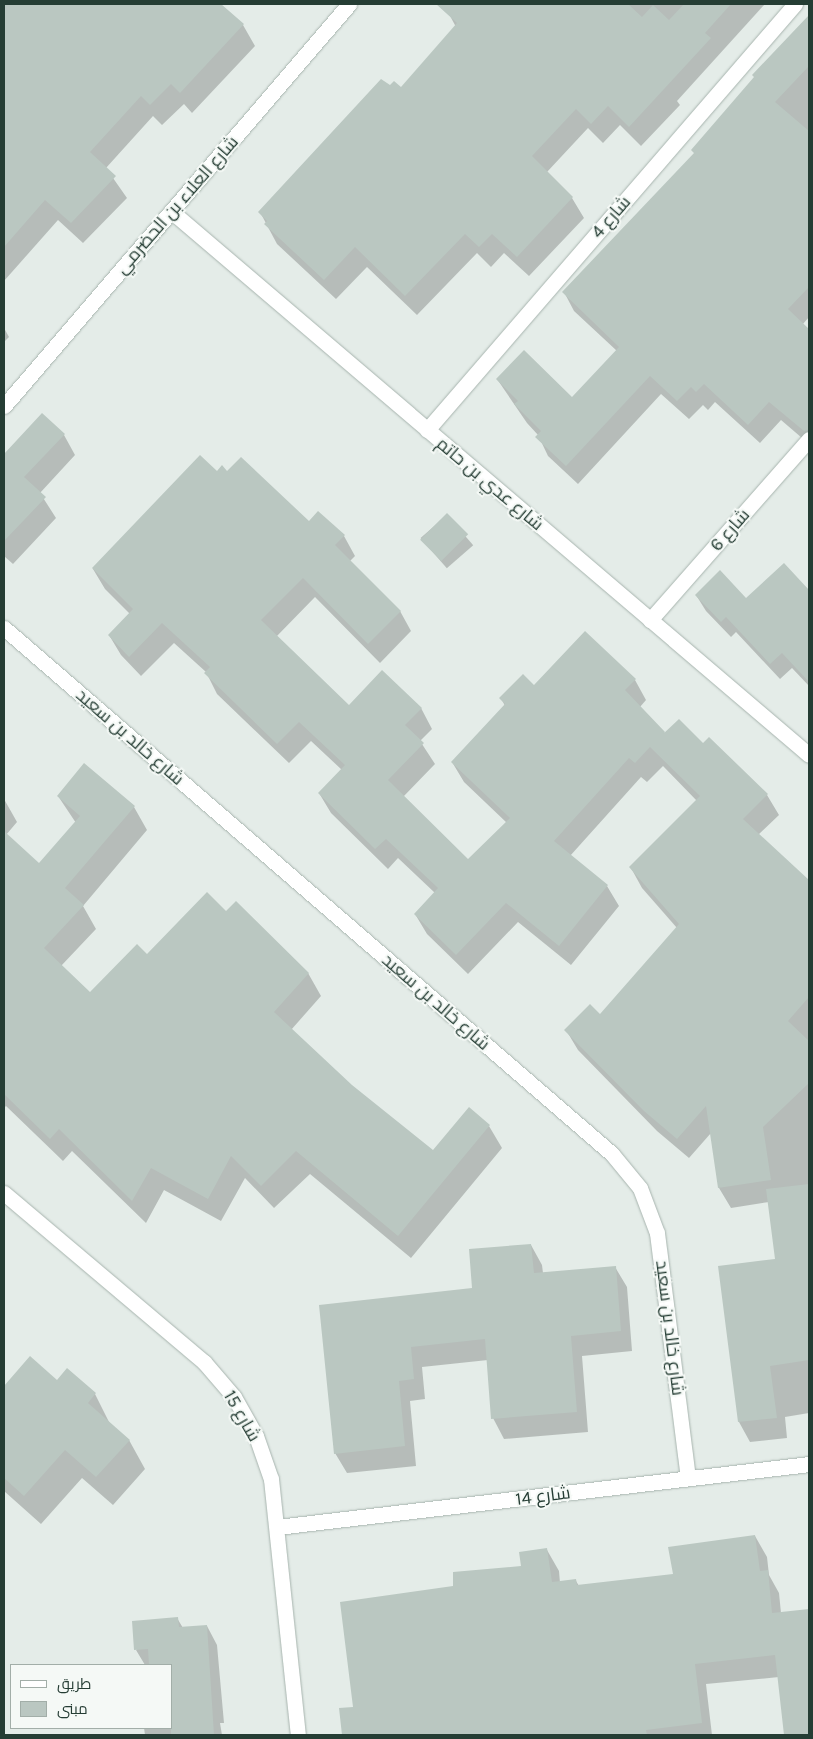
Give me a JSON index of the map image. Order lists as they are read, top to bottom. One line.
{"streets":{"street":["شارع العلاء بن الحضرمي","شارع 4","شارع عدي بن حاتم","شارع 6","شارع خالد بن سعيد","شارع 15","شارع 14"]},"crossings":[["شارع العلاء بن الحضرمي","شارع عدي بن حاتم"],["شارع 4","شارع عدي بن حاتم"],["شارع عدي بن حاتم","شارع 6"],["شارع خالد بن سعيد","شارع 14"],["شارع 15","شارع 14"]],"legend":["طريق","مبنى"]}
